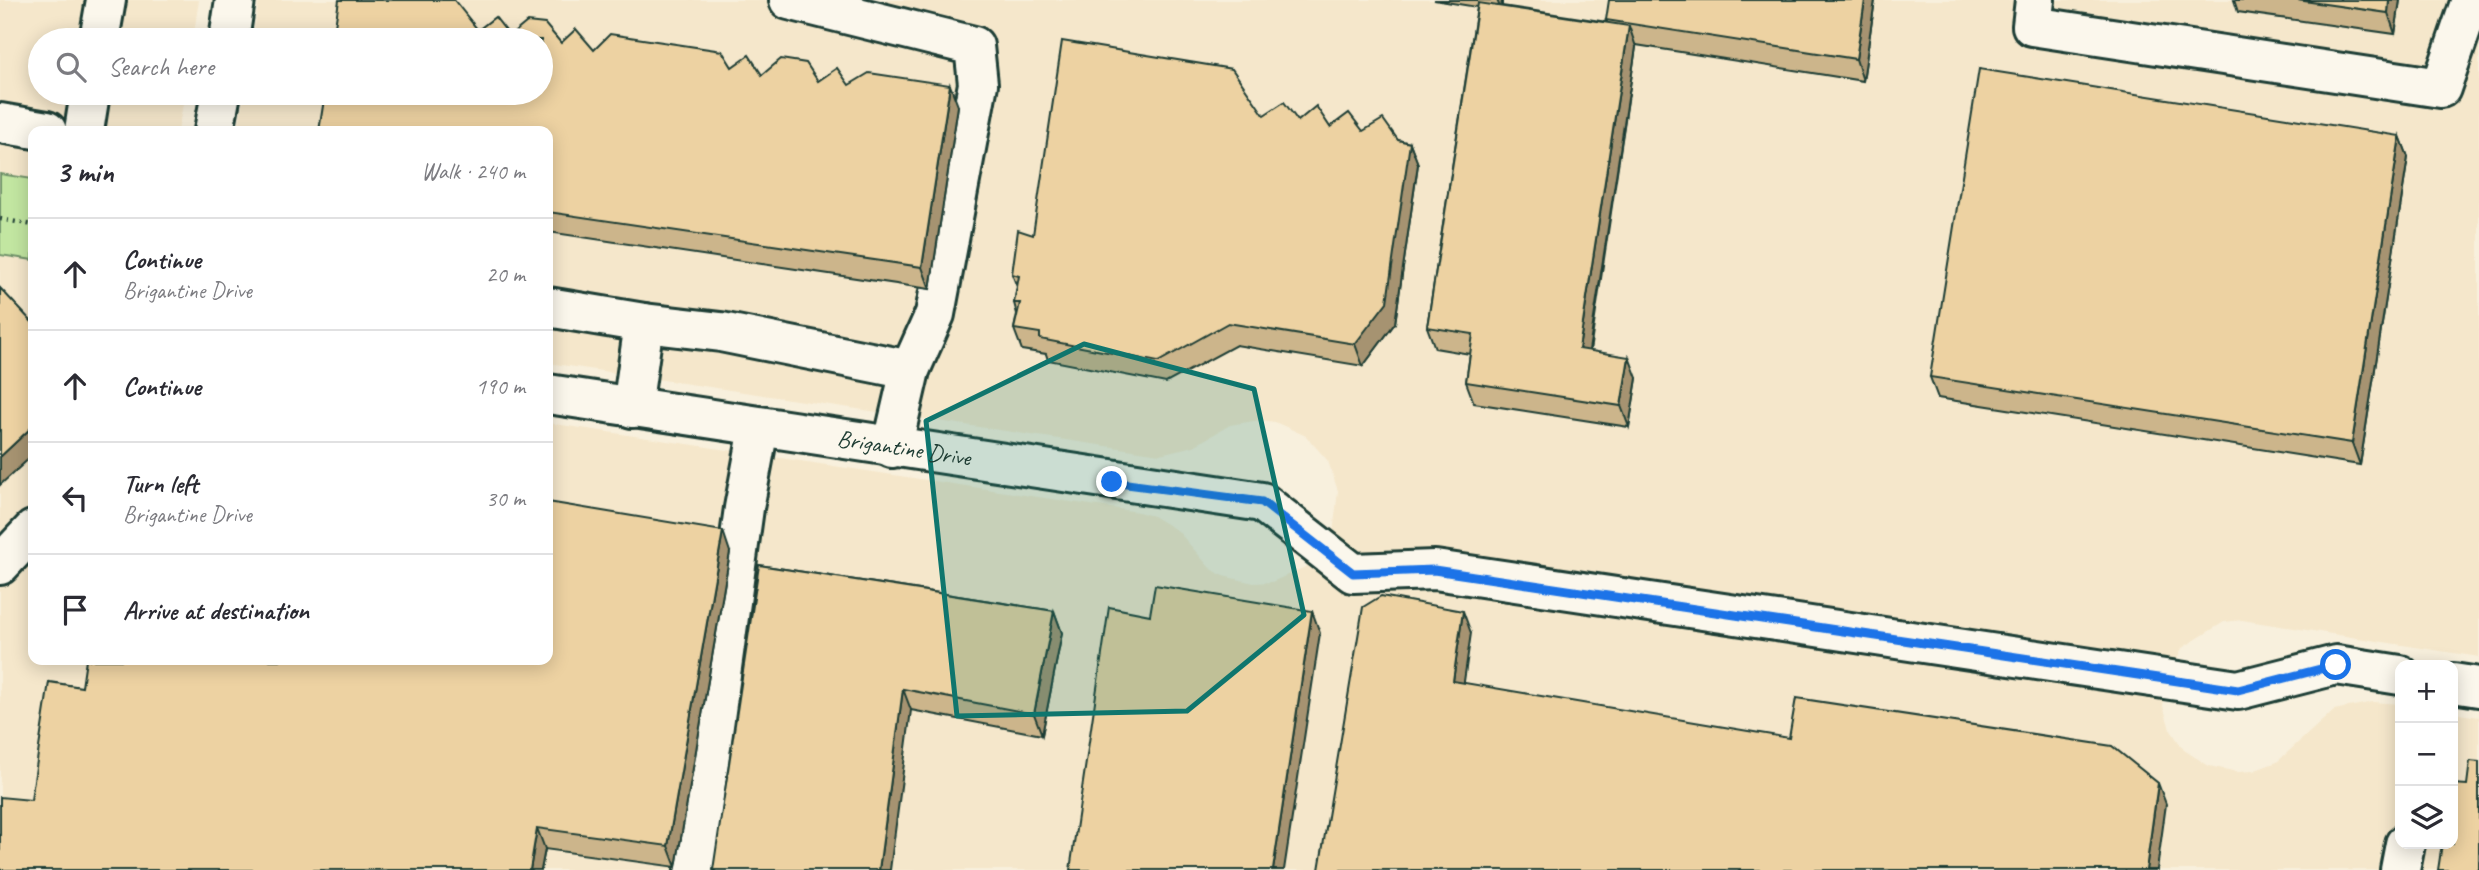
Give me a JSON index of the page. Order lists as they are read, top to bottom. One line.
{"streets":{"street":["Brigantine Drive"]},"page":{"search":"Search here","heading":["3 min","Walk · 240 m"],"list":[["Continue","Brigantine Drive","20 m"],["Continue","190 m"],["Turn left","Brigantine Drive","30 m"],"Arrive at destination"],"map_buttons":["+","−"]}}
